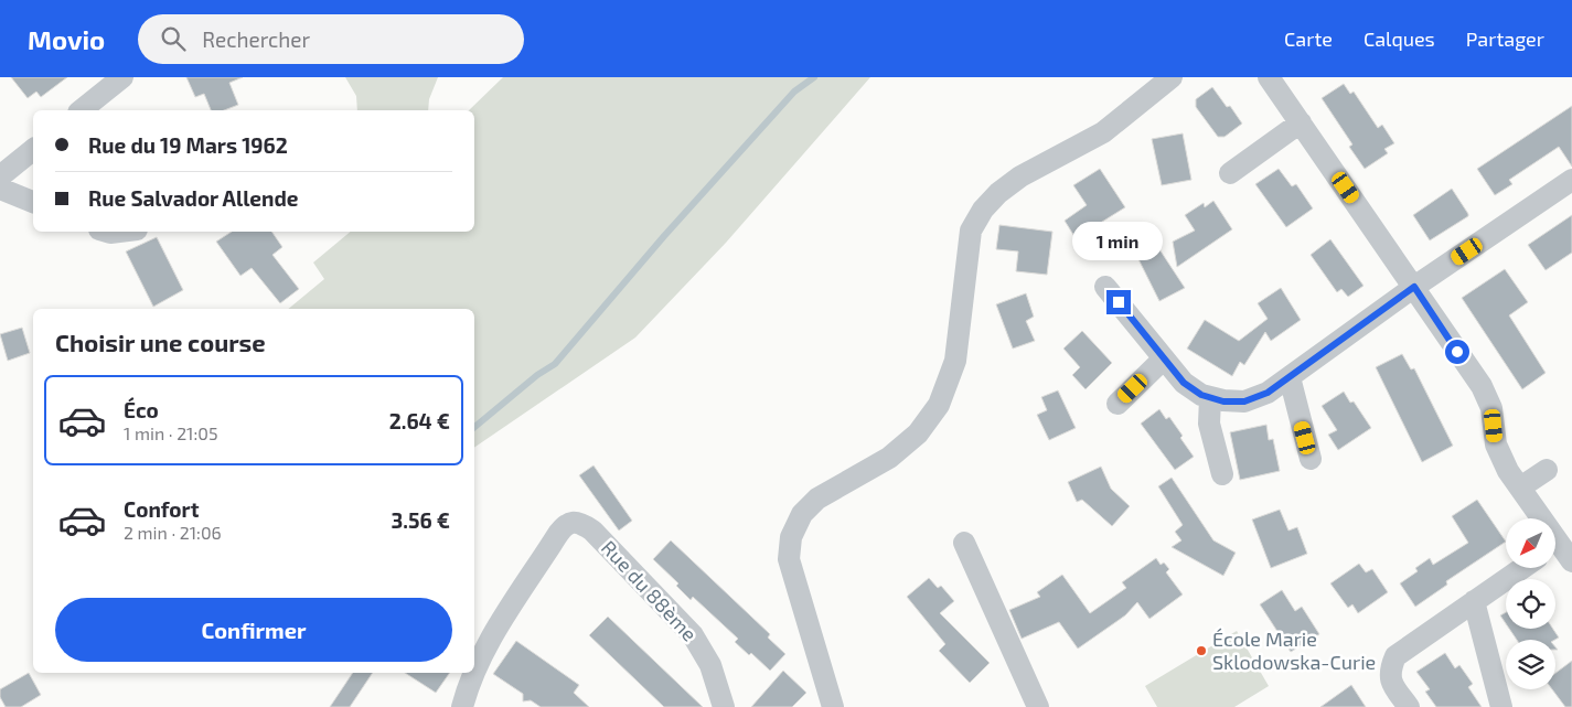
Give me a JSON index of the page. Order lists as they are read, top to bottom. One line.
{"streets":{"street":["Rue du 88ème"]},"places":["École Marie Sklodowska-Curie"],"north":"bottom left","page":{"header":"Movio","search":"Rechercher","nav":["Carte","Calques","Partager"],"banner":["Rue du 19 Mars 1962","Rue Salvador Allende"],"bubble":"1 min","heading":"Choisir une course","list":[{"name":"Éco","note":"1 min · 21:05","value":"2.64 €"},{"name":"Confort","note":"2 min · 21:06","value":"3.56 €"}],"buttons":"Confirmer"}}
